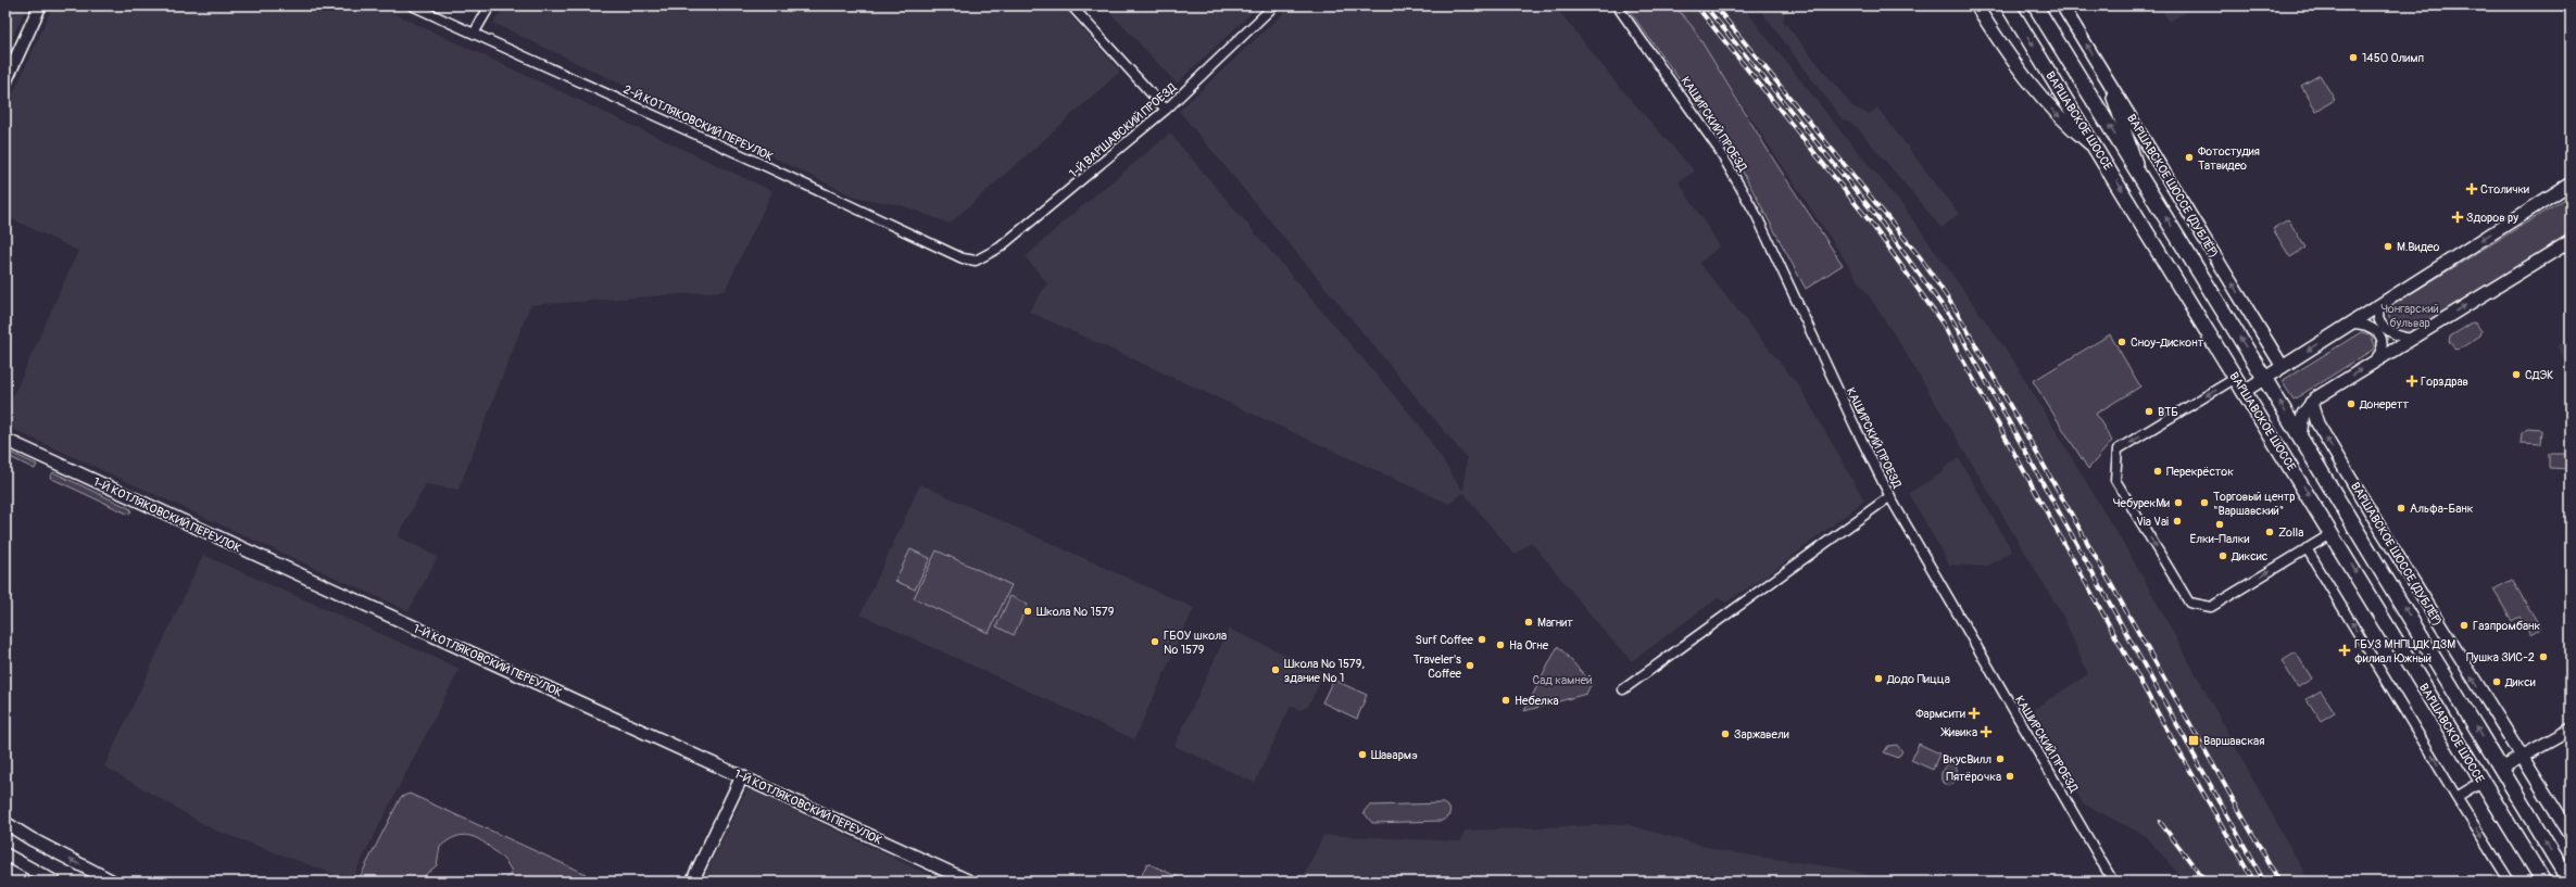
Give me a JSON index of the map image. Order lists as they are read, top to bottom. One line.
{"streets":{"main road":["ВАРШАВСКОЕ ШОССЕ"],"street":["2-Й КОТЛЯКОВСКИЙ ПЕРЕУЛОК","КАШИРСКИЙ ПРОЕЗД","1-Й ВАРШАВСКИЙ ПРОЕЗД","ВАРШАВСКОЕ ШОССЕ (ДУБЛЁР)","1-Й КОТЛЯКОВСКИЙ ПЕРЕУЛОК"]},"crossings":[["2-Й КОТЛЯКОВСКИЙ ПЕРЕУЛОК","1-Й ВАРШАВСКИЙ ПРОЕЗД"]],"parks":["Чонгарский бульвар","Сад камней"],"places":{"other":["1450 Олимп","Фотостудия Татвидео","М.Видео","Сноу-Дисконт","СДЭК","Донеретт","ВТБ","Перекрёсток","ЧебурекМи","Торговый центр \"Варшавский\"","Альфа-Банк","Via Vai","Ёлки-Палки","Zolla","Диксис","Школа № 1579","Магнит","Газпромбанк","Surf Coffee","ГБОУ школа № 1579","На Огне","Пушка ЗИС-2","Traveler's Coffee","Школа № 1579, здание № 1","Додо Пицца","Дикси","Небелка","Заржавели","Шавармэ","ВкусВилл","Пятёрочка"],"health":["Столички","Здоров ру","Горздрав","ГБУЗ МНПЦДК ДЗМ филиал Южный","Фармсити","Живика"],"transit":["Варшавская"]}}
